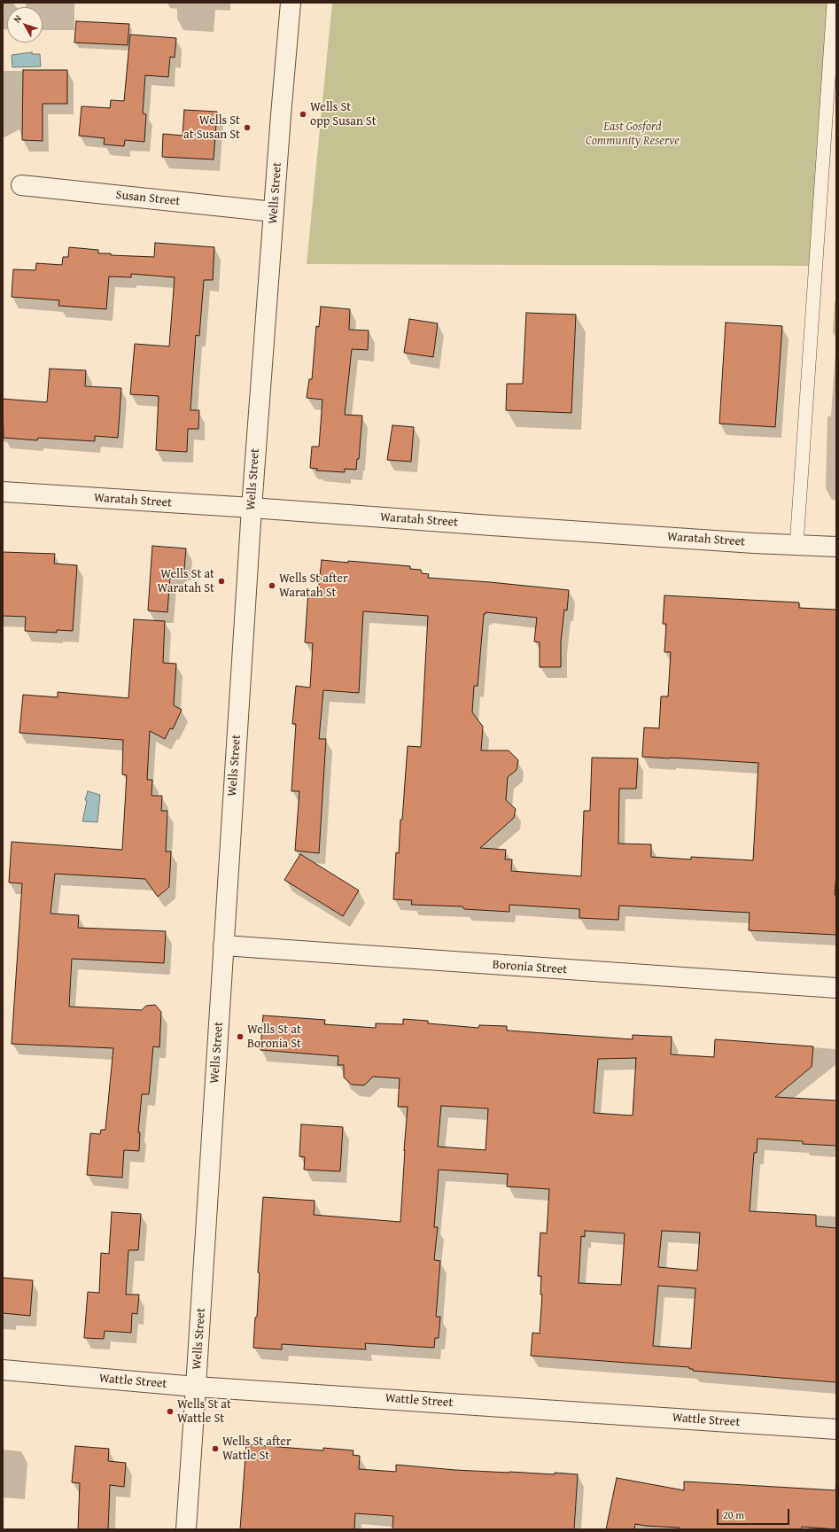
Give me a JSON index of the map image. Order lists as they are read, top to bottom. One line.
{"streets":{"street":["Wells Street","Susan Street","Waratah Street","Boronia Street","Wattle Street"]},"crossings":[["Wells Street","Susan Street"],["Wells Street","Waratah Street"],["Wells Street","Boronia Street"],["Wells Street","Wattle Street"]],"parks":["East Gosford Community Reserve"],"places":["Wells St opp Susan St","Wells St at Susan St","Wells St at Waratah St","Wells St after Waratah St","Wells St at Boronia St","Wells St at Wattle St","Wells St after Wattle St"],"scale_bar":"20 m","north":"top left"}
